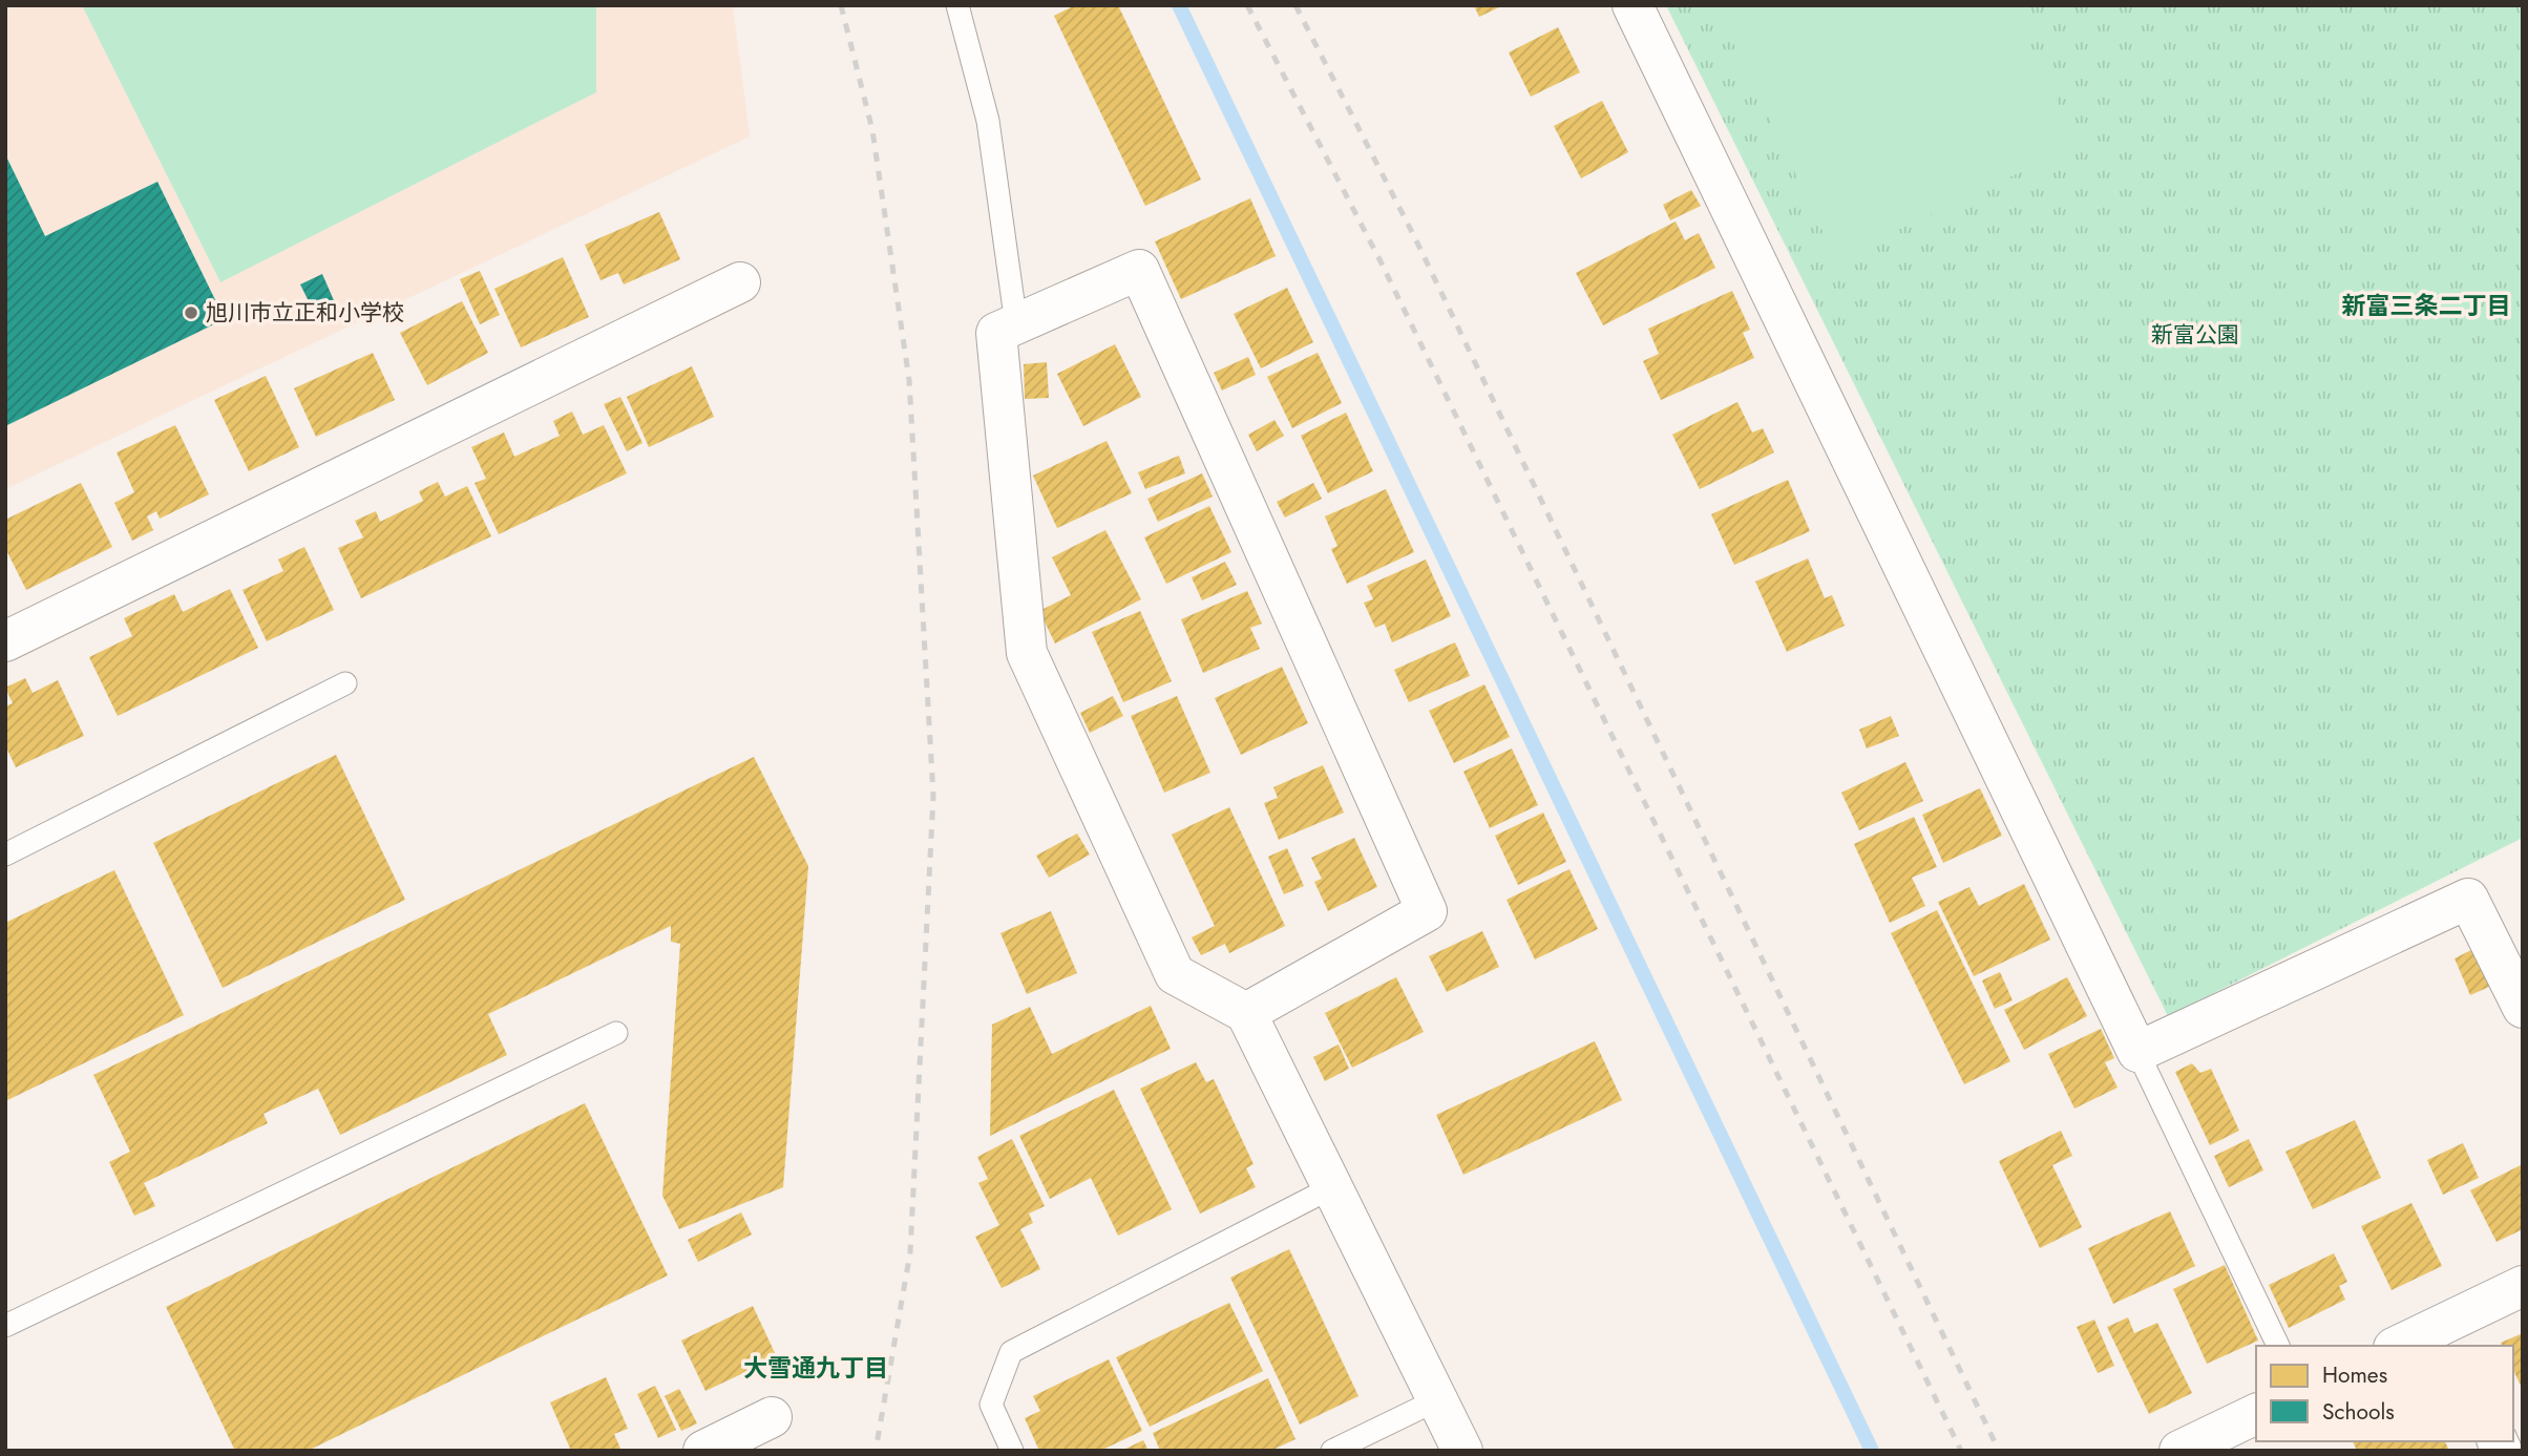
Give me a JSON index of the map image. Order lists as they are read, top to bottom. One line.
{"districts":["新富三条二丁目","大雪通九丁目"],"parks":["新富公園"],"places":["旭川市立正和小学校"],"legend":["Homes","Schools"]}
